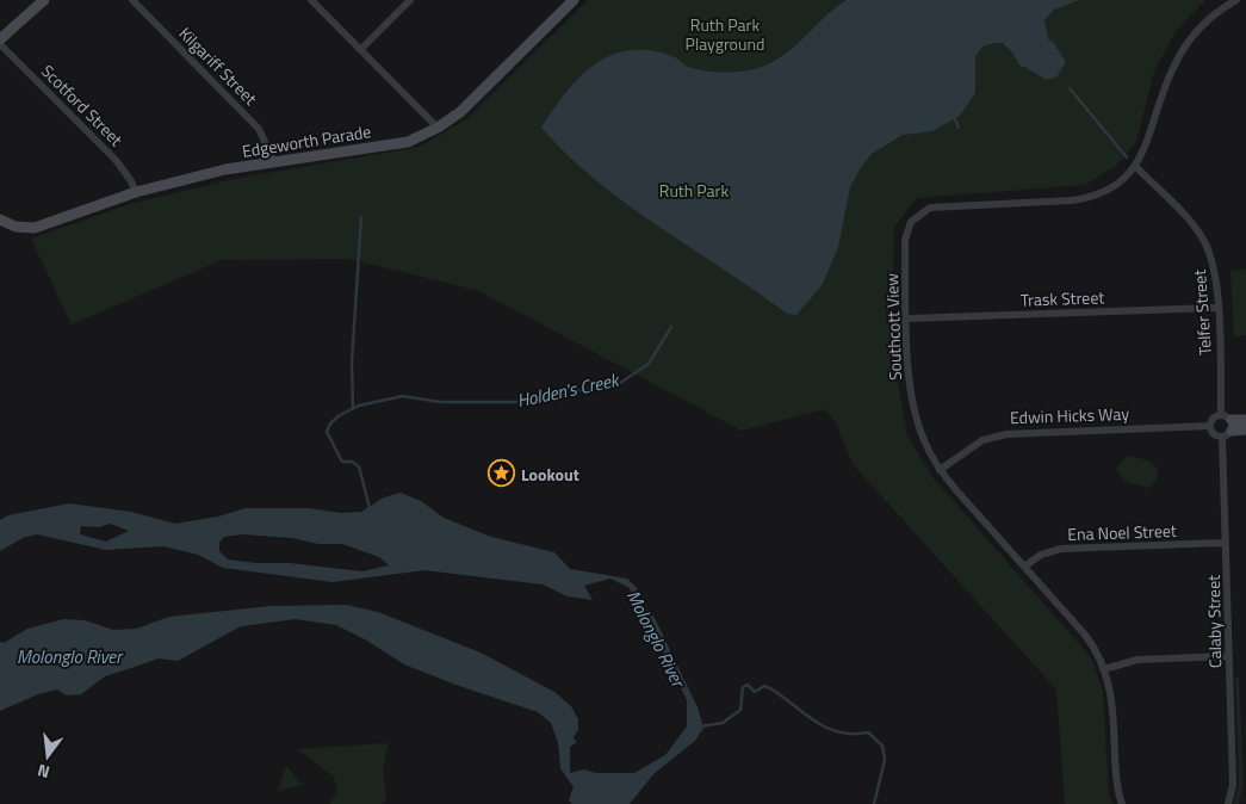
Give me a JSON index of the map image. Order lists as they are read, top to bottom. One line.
{"streets":{"street":["Kilgariff Street","Scotford Street","Edgeworth Parade","Trask Street","Telfer Street","Southcott View","Edwin Hicks Way","Ena Noel Street","Calaby Street"]},"crossings":[["Kilgariff Street","Edgeworth Parade"],["Scotford Street","Edgeworth Parade"],["Trask Street","Telfer Street"],["Trask Street","Southcott View"],["Telfer Street","Southcott View"],["Southcott View","Edwin Hicks Way"],["Southcott View","Ena Noel Street"],["Ena Noel Street","Calaby Street"]],"water":["Holden's Creek","Molonglo River"],"parks":["Ruth Park Playground","Ruth Park"],"places":{"place":["Lookout"]},"north":"bottom"}
